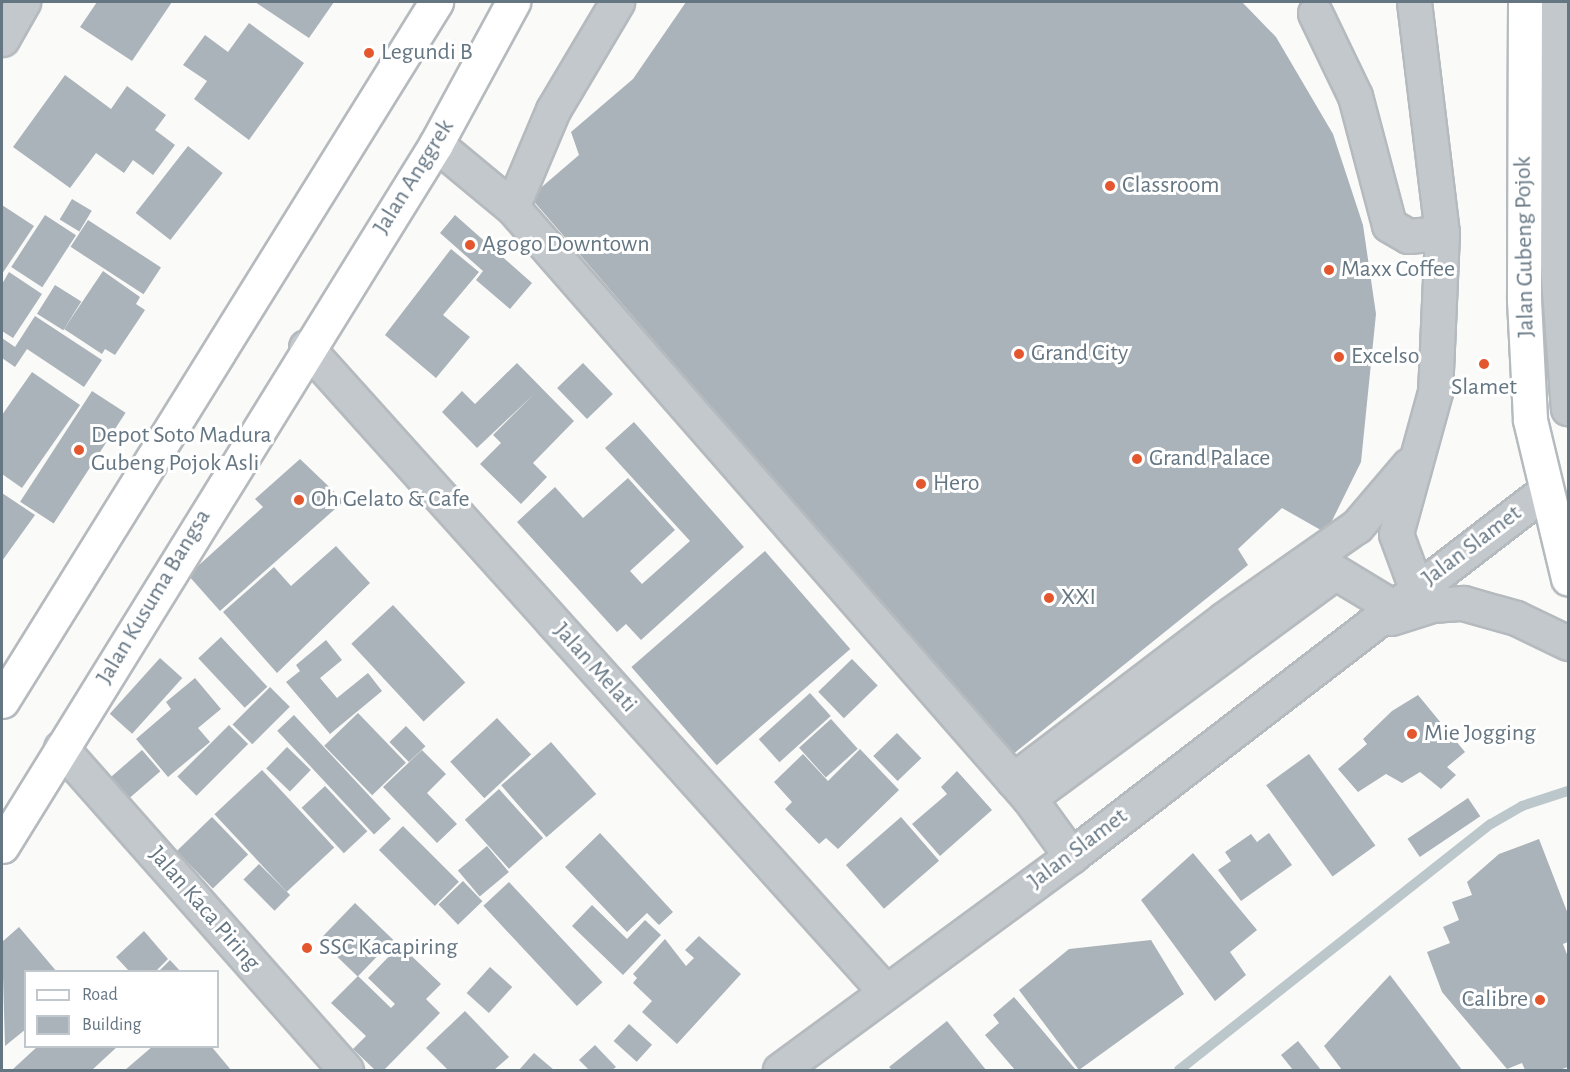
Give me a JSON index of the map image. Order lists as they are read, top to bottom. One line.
{"streets":{"main road":["Jalan Anggrek","Jalan Gubeng Pojok","Jalan Kusuma Bangsa"],"street":["Jalan Slamet","Jalan Melati","Jalan Kaca Piring"]},"crossings":[["Jalan Anggrek","Jalan Kusuma Bangsa"],["Jalan Anggrek","Jalan Melati"],["Jalan Gubeng Pojok","Jalan Slamet"],["Jalan Slamet","Jalan Melati"],["Jalan Kusuma Bangsa","Jalan Melati"],["Jalan Kusuma Bangsa","Jalan Kaca Piring"]],"places":["Legundi B","Classroom","Agogo Downtown","Maxx Coffee","Grand City","Excelso","Slamet","Depot Soto Madura Gubeng Pojok Asli","Grand Palace","Hero","Oh Gelato & Cafe","XXI","Mie Jogging","SSC Kacapiring","Calibre"],"legend":["Road","Building"]}
